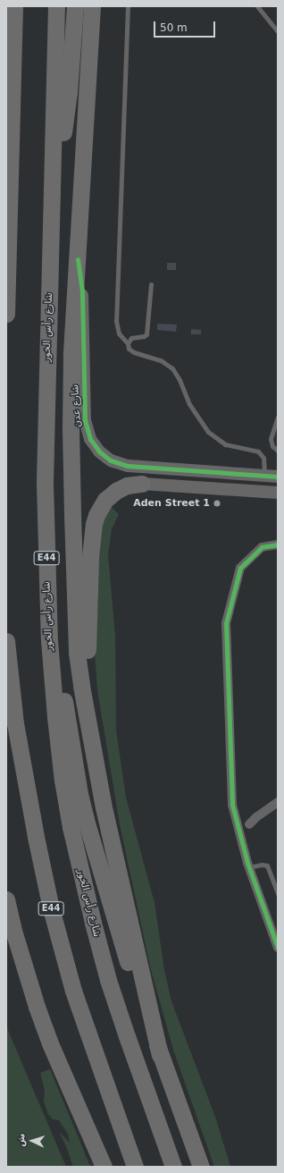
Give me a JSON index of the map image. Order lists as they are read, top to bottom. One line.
{"streets":{"highway":["شارع رأس الخور","E44"],"street":["شارع عدن"]},"places":["Aden Street 1"],"scale_bar":"50 m","north":"left"}
